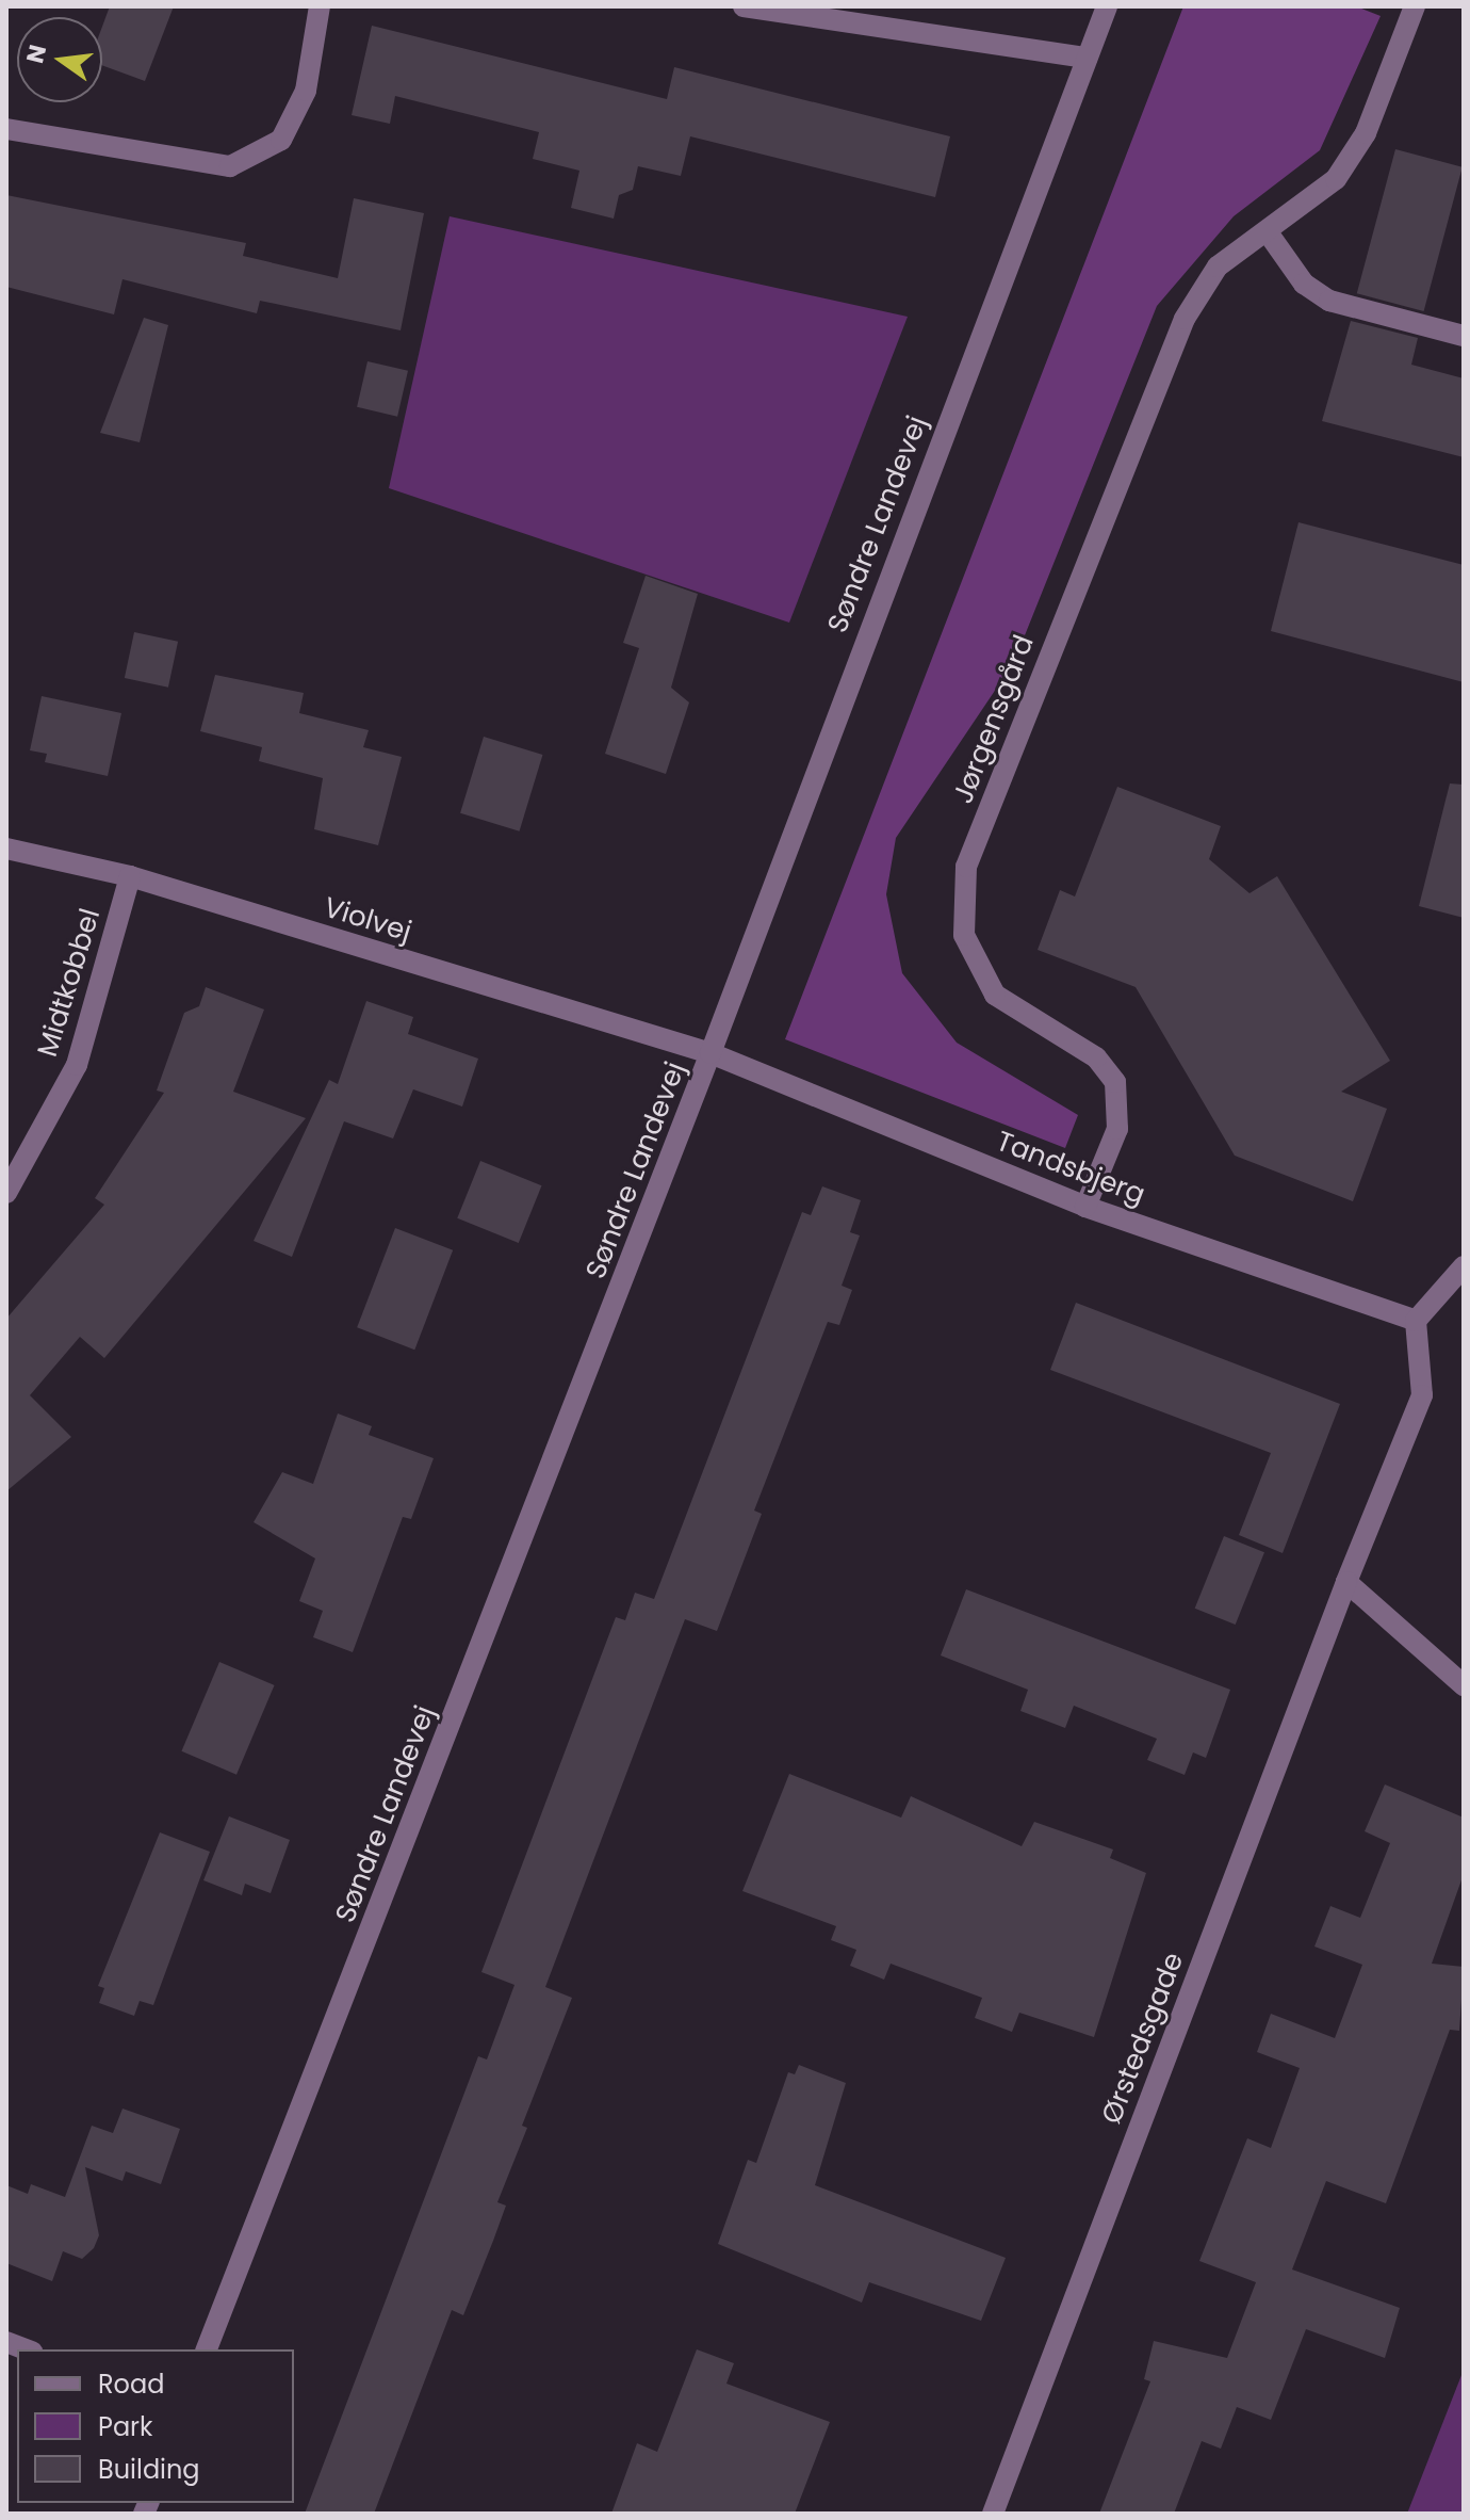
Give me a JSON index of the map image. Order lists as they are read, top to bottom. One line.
{"streets":{"street":["Søndre Landevej","Jørgensgård","Violvej","Midtkobbel","Tandsbjerg","Ørstedsgade"]},"crossings":[["Søndre Landevej","Violvej"],["Søndre Landevej","Tandsbjerg"],["Jørgensgård","Tandsbjerg"],["Violvej","Midtkobbel"],["Violvej","Tandsbjerg"]],"legend":["Road","Park","Building"],"north":"left"}
